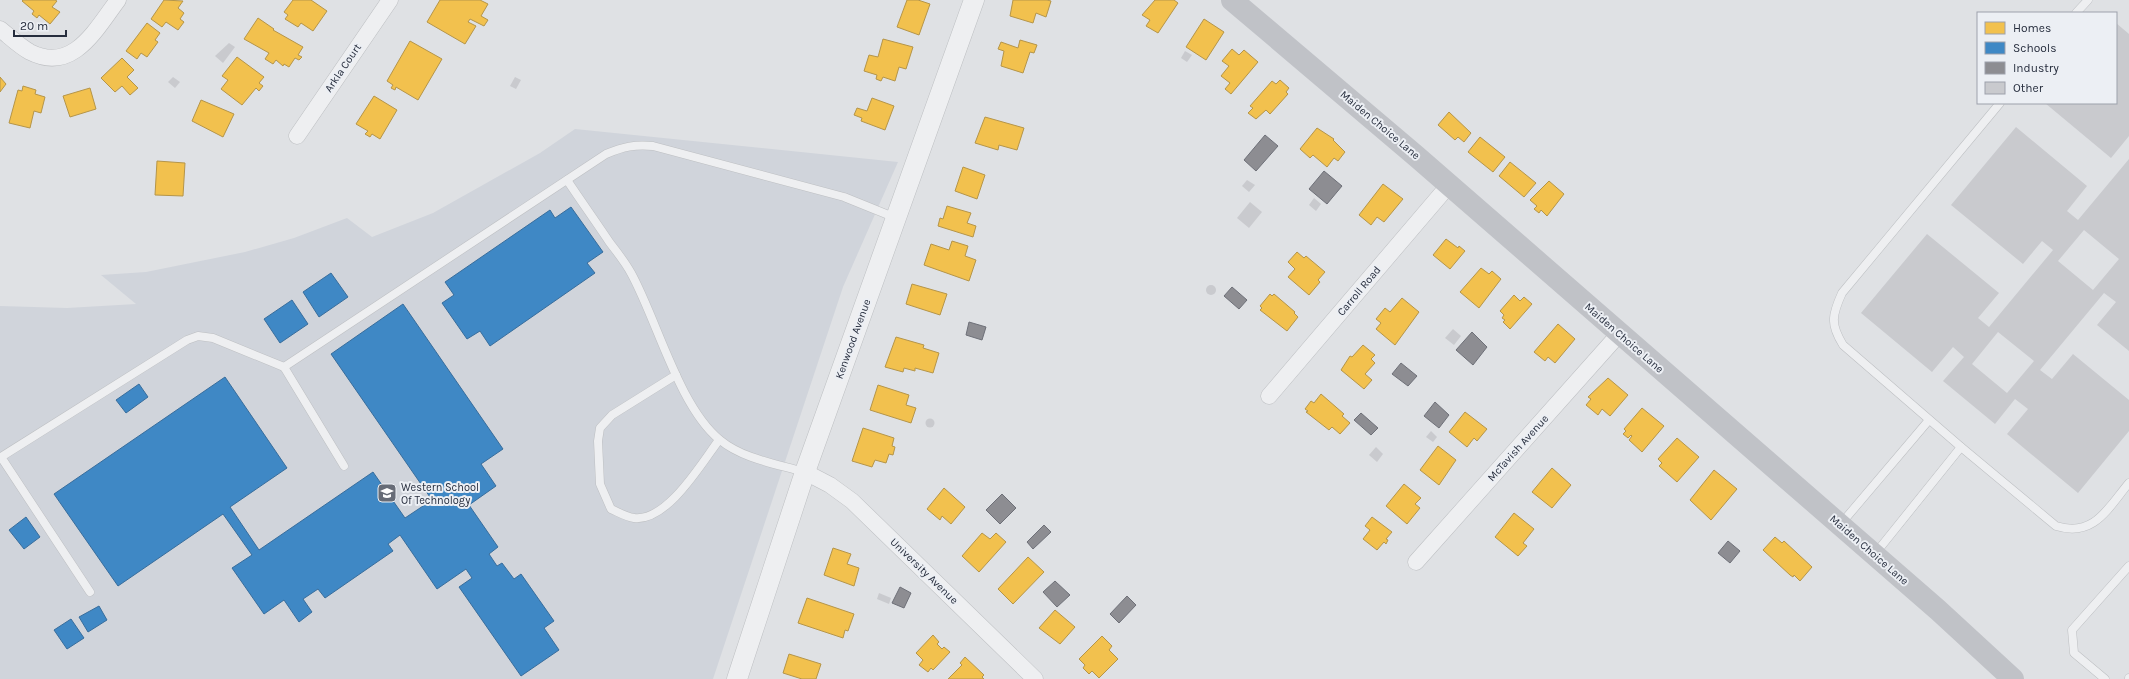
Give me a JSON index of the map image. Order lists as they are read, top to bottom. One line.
{"streets":{"main road":["Maiden Choice Lane"],"street":["Arkla Court","Carroll Road","Kenwood Avenue","McTavish Avenue","University Avenue"]},"crossings":[["Maiden Choice Lane","Carroll Road"],["Maiden Choice Lane","McTavish Avenue"],["Kenwood Avenue","University Avenue"]],"places":{"school or university":["Western School Of Technology"]},"legend":["Homes","Schools","Industry","Other"],"scale_bar":"20 m"}
